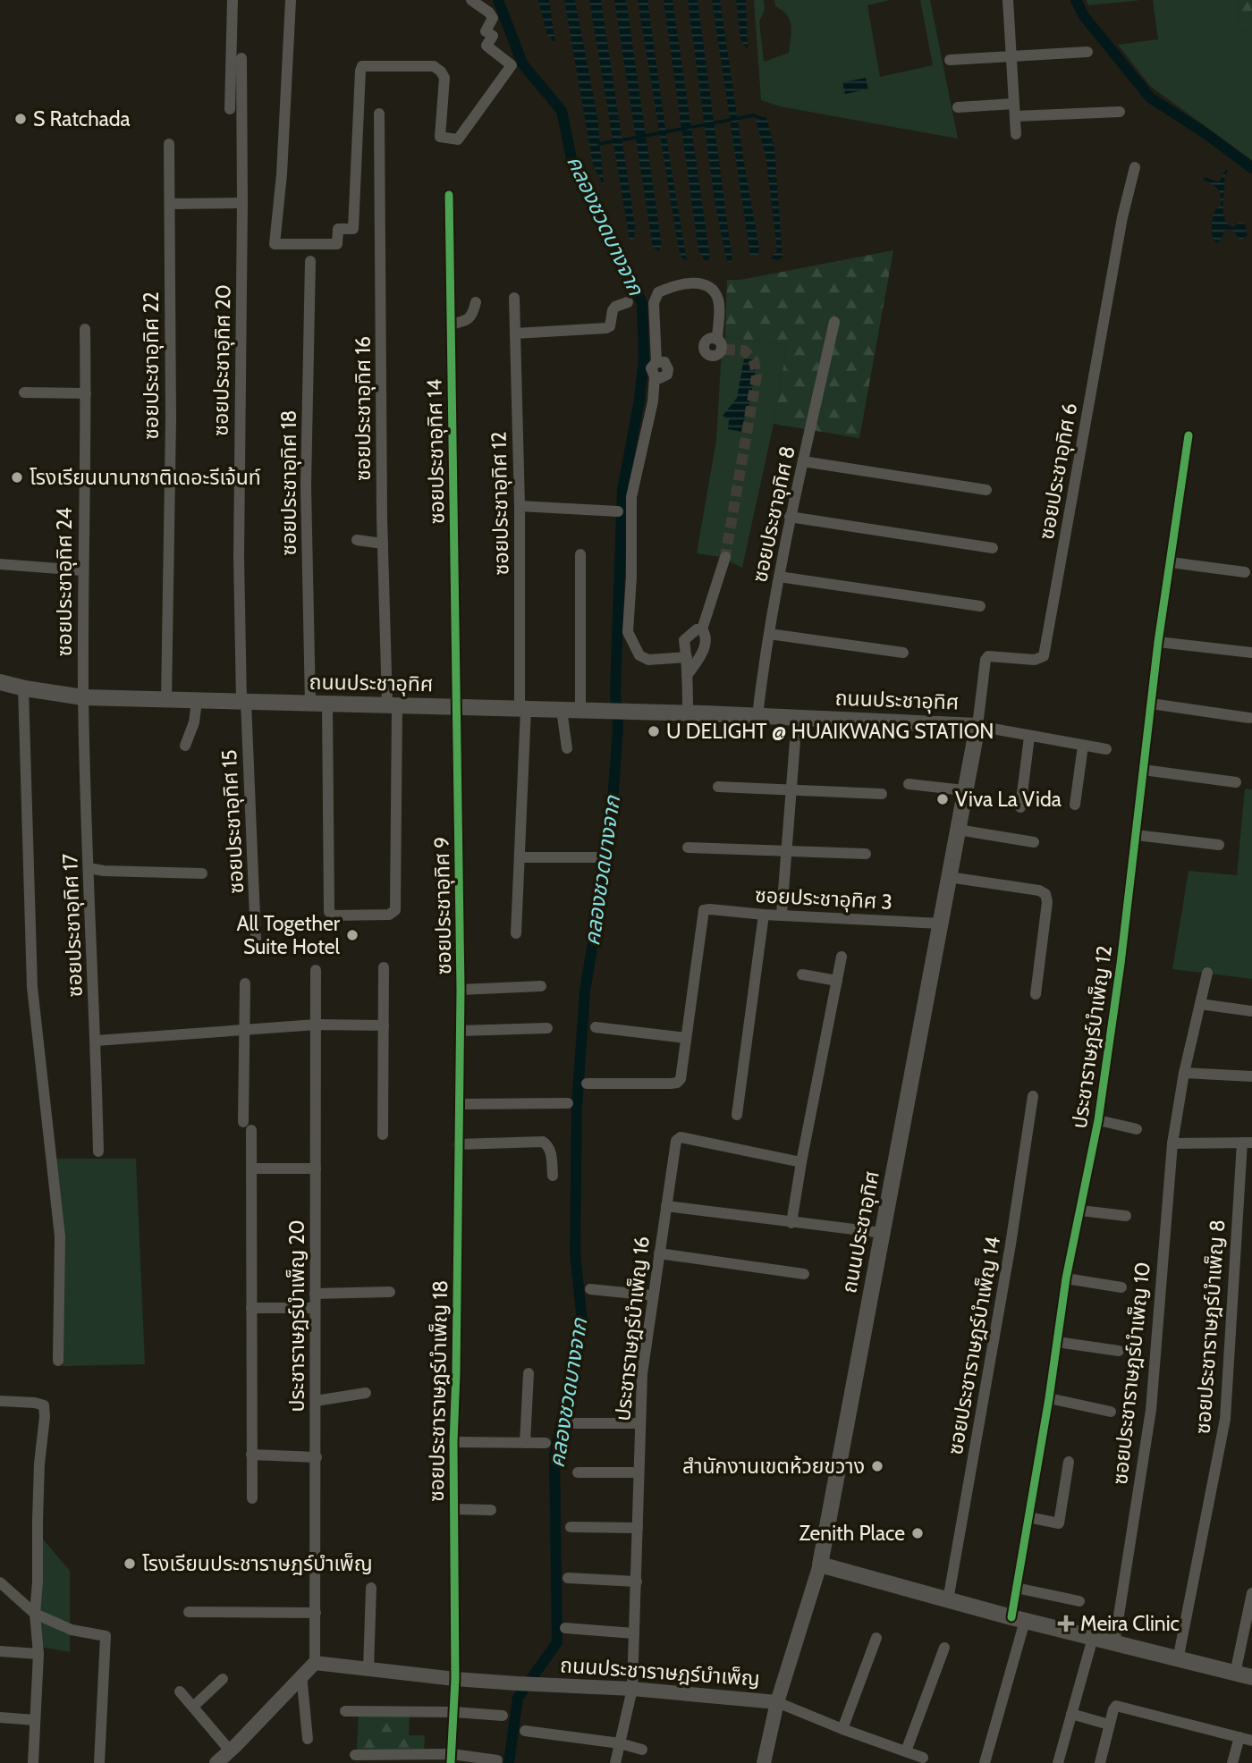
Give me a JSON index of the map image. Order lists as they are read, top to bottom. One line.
{"streets":{"main road":["ถนนประชาอุทิศ"],"street":["ซอยประชาอุทิศ 20","ซอยประชาอุทิศ 22","ซอยประชาอุทิศ 16","ซอยประชาอุทิศ 14","ซอยประชาอุทิศ 6","ซอยประชาอุทิศ 18","ซอยประชาอุทิศ 12","ซอยประชาอุทิศ 8","ซอยประชาอุทิศ 24","ซอยประชาอุทิศ 15","ซอยประชาอุทิศ 3","ซอยประชาอุทิศ 9","ซอยประชาอุทิศ 17","ประชาราษฎร์บำเพ็ญ 12","ประชาราษฎร์บำเพ็ญ 20","ซอยประชาราษฎร์บำเพ็ญ 8","ประชาราษฎร์บำเพ็ญ 16","ซอยประชาราษฎร์บำเพ็ญ 14","ซอยประชาราษฎร์บำเพ็ญ 10","ซอยประชาราษฎร์บำเพ็ญ 18","ถนนประชาราษฎร์บำเพ็ญ"]},"crossings":[["ซอยประชาอุทิศ 20","ถนนประชาอุทิศ"],["ซอยประชาอุทิศ 20","ซอยประชาอุทิศ 15"],["ซอยประชาอุทิศ 22","ถนนประชาอุทิศ"],["ซอยประชาอุทิศ 16","ถนนประชาอุทิศ"],["ซอยประชาอุทิศ 14","ถนนประชาอุทิศ"],["ซอยประชาอุทิศ 14","ซอยประชาอุทิศ 9"],["ซอยประชาอุทิศ 6","ถนนประชาอุทิศ"],["ซอยประชาอุทิศ 18","ถนนประชาอุทิศ"],["ซอยประชาอุทิศ 12","ถนนประชาอุทิศ"],["ซอยประชาอุทิศ 8","ถนนประชาอุทิศ"],["ซอยประชาอุทิศ 24","ถนนประชาอุทิศ"],["ซอยประชาอุทิศ 24","ซอยประชาอุทิศ 17"],["ถนนประชาอุทิศ","ซอยประชาอุทิศ 15"],["ถนนประชาอุทิศ","ซอยประชาอุทิศ 3"],["ถนนประชาอุทิศ","ซอยประชาอุทิศ 9"],["ถนนประชาอุทิศ","ซอยประชาอุทิศ 17"],["ถนนประชาอุทิศ","ถนนประชาราษฎร์บำเพ็ญ"],["ซอยประชาอุทิศ 9","ซอยประชาราษฎร์บำเพ็ญ 18"],["ประชาราษฎร์บำเพ็ญ 20","ถนนประชาราษฎร์บำเพ็ญ"],["ประชาราษฎร์บำเพ็ญ 16","ถนนประชาราษฎร์บำเพ็ญ"],["ซอยประชาราษฎร์บำเพ็ญ 18","ถนนประชาราษฎร์บำเพ็ญ"]],"water":["คลองชวดบางจาก"],"places":{"other":["S Ratchada","โรงเรียนนานาชาติเดอะรีเจ้นท์","U DELIGHT @ HUAIKWANG STATION","Viva La Vida","All Together Suite Hotel","สำนักงานเขตห้วยขวาง","Zenith Place","โรงเรียนประชาราษฎร์บำเพ็ญ"],"health":["Meira Clinic"]}}
